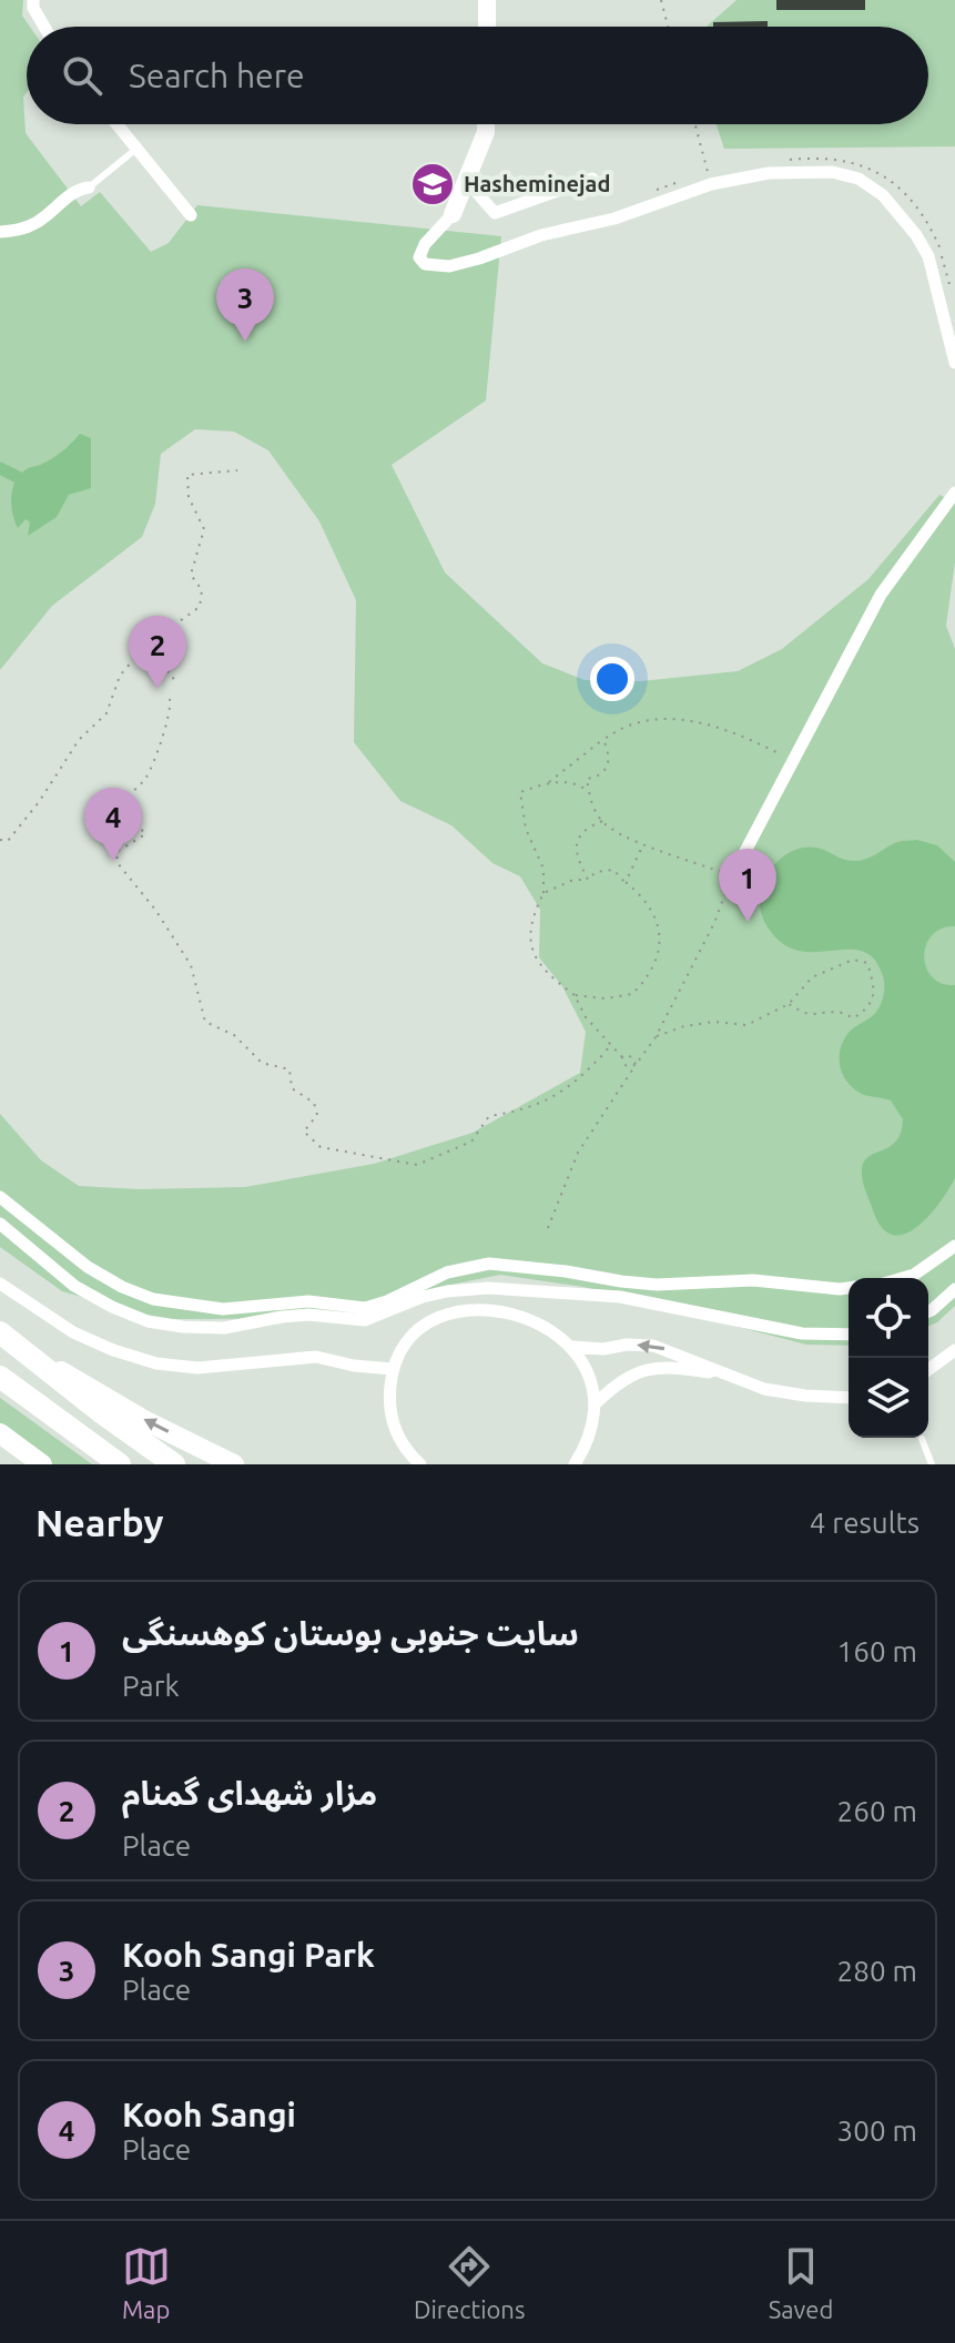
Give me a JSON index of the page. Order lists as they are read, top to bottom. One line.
{"places":{"school or university":["Hasheminejad"]},"page":{"search":"Search here","pins":["3","2","4","1"],"heading":["Nearby","4 results"],"list":[{"mark":"1","name":"سایت جنوبی بوستان کوهسنگی","note":"Park","value":"160 m"},{"mark":"2","name":"مزار شهدای گمنام","note":"Place","value":"260 m"},{"mark":"3","name":"Kooh Sangi Park","note":"Place","value":"280 m"},{"mark":"4","name":"Kooh Sangi","note":"Place","value":"300 m"}],"nav":["Map","Directions","Saved"]}}
